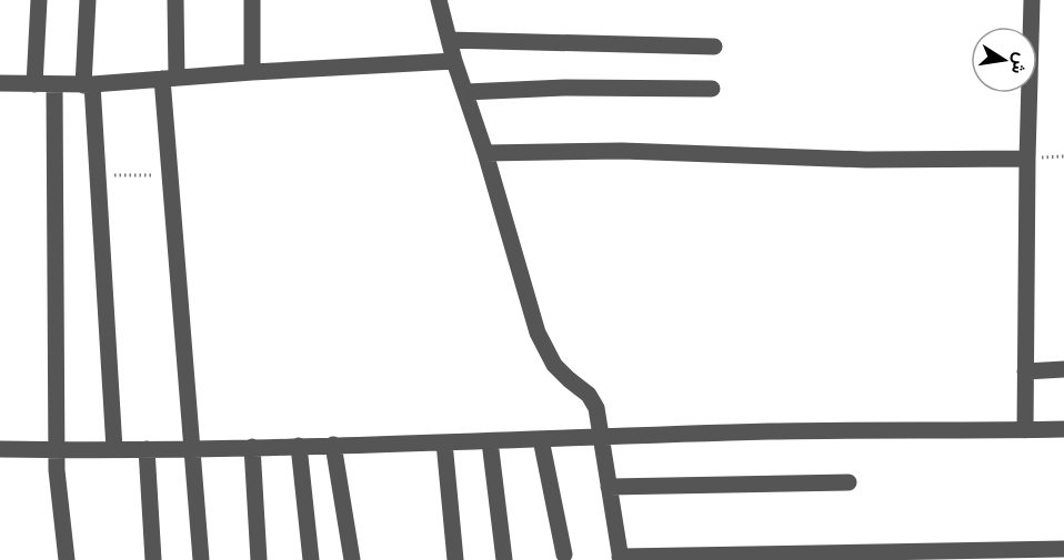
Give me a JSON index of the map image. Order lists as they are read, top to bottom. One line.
{"north":"right"}
